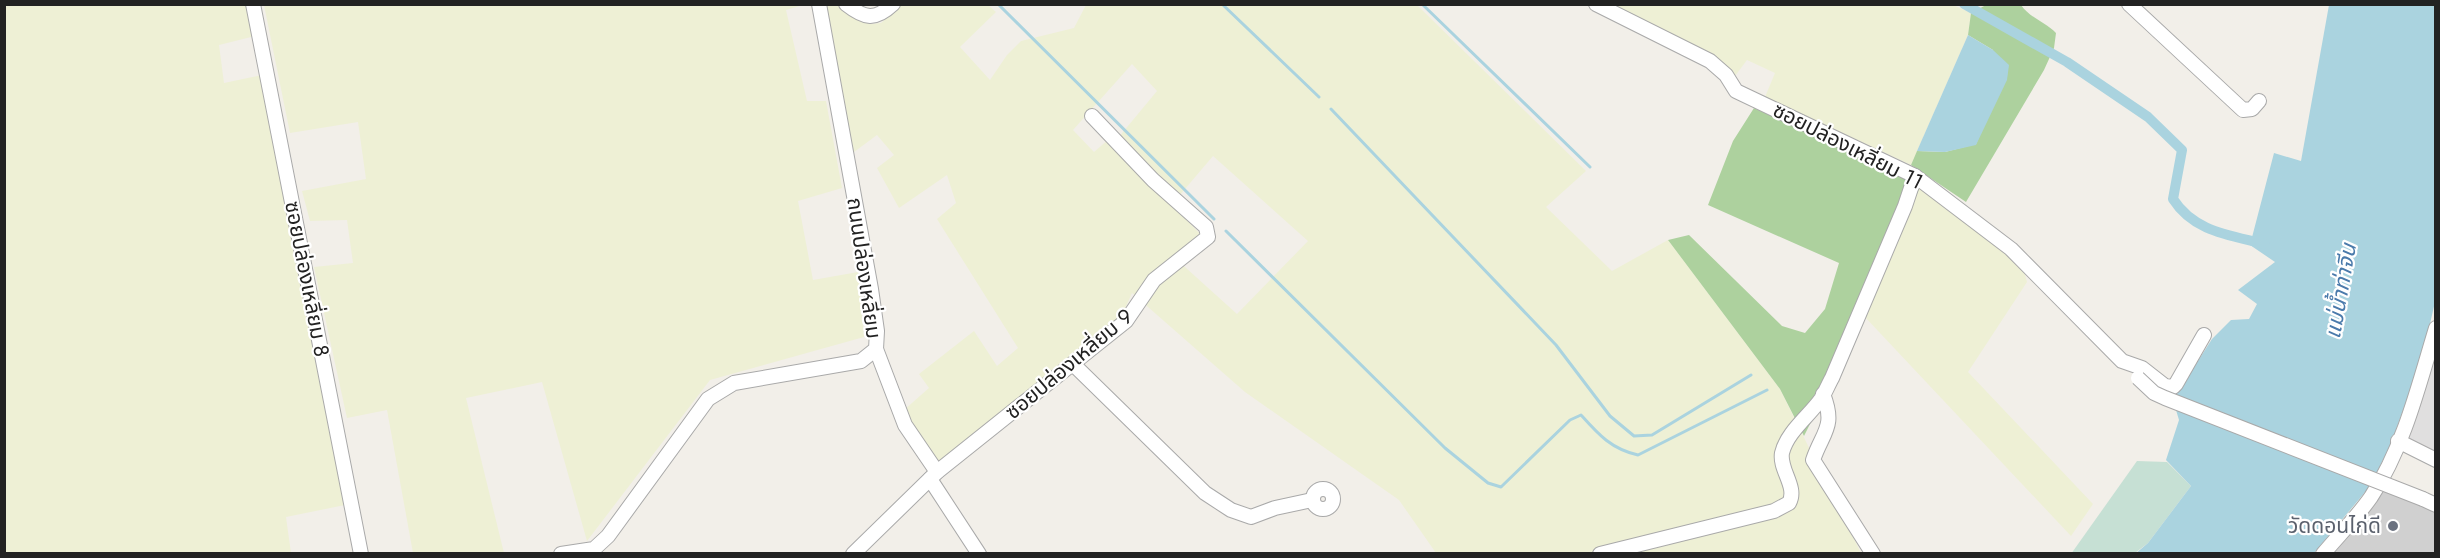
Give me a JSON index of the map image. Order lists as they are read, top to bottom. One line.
{"streets":{"street":["ซอยปล่องเหลี่ยม 11","ถนนปล่องเหลี่ยม","ซอยปล่องเหลี่ยม 8","ซอยปล่องเหลี่ยม 9"]},"water":["แม่น้ำท่าจีน"],"places":["วัดดอนไก่ดี"]}
